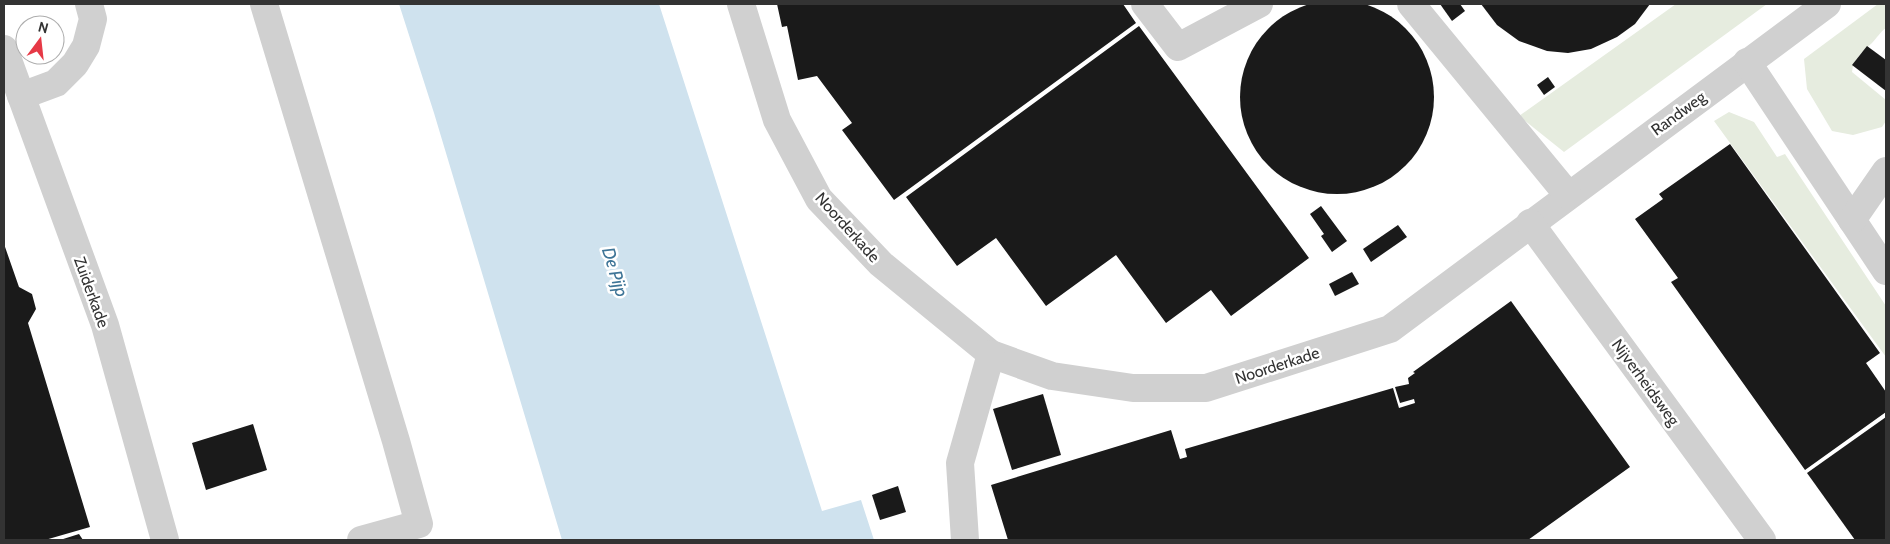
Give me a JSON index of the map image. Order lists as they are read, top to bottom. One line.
{"streets":{"street":["Randweg","Noorderkade","Zuiderkade","Nijverheidsweg"]},"crossings":[["Randweg","Noorderkade"],["Randweg","Nijverheidsweg"],["Noorderkade","Nijverheidsweg"]],"water":["De Pijp"],"north":"top"}
